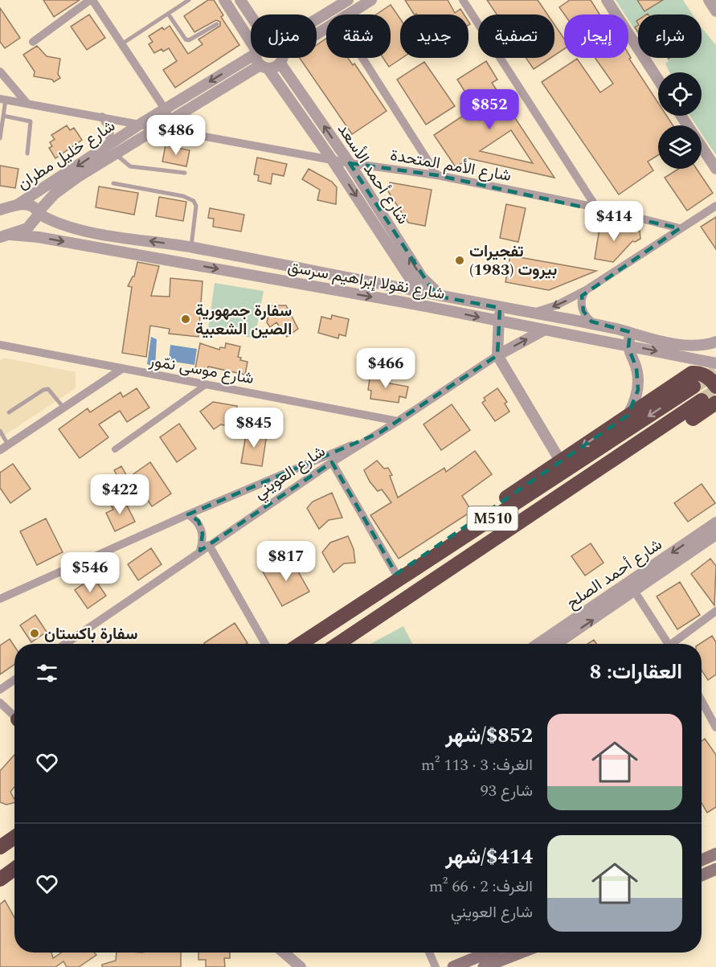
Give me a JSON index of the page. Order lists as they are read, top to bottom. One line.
{"streets":{"highway":["M510"],"street":["شارع خليل مطران","شارع الأمم المتحدة","شارع أحمد الأسعد","شارع نقولا إبراهيم سرسق","شارع موسى نمّور","شارع العويني","شارع أحمد الصلح"]},"crossings":[["شارع خليل مطران","شارع الأمم المتحدة"],["شارع خليل مطران","شارع أحمد الأسعد"],["شارع خليل مطران","شارع نقولا إبراهيم سرسق"],["شارع الأمم المتحدة","شارع أحمد الأسعد"],["شارع أحمد الأسعد","شارع نقولا إبراهيم سرسق"],["شارع نقولا إبراهيم سرسق","شارع العويني"],["شارع موسى نمّور","شارع العويني"]],"places":["تفجيرات بيروت (1983)","سفارة جمهورية الصين الشعبية","سفارة باكستان"],"page":{"chip":["شراء","إيجار","تصفية","جديد","شقة","منزل"],"price":["$852","$486","$414","$466","$845","$422","$817","$546"],"heading":"العقارات: 8","list":[{"name":"$852/شهر","note":"الغرف: 3 · 113 m² · شارع 93"},{"name":"$414/شهر","note":"الغرف: 2 · 66 m² · شارع العويني"}]}}
